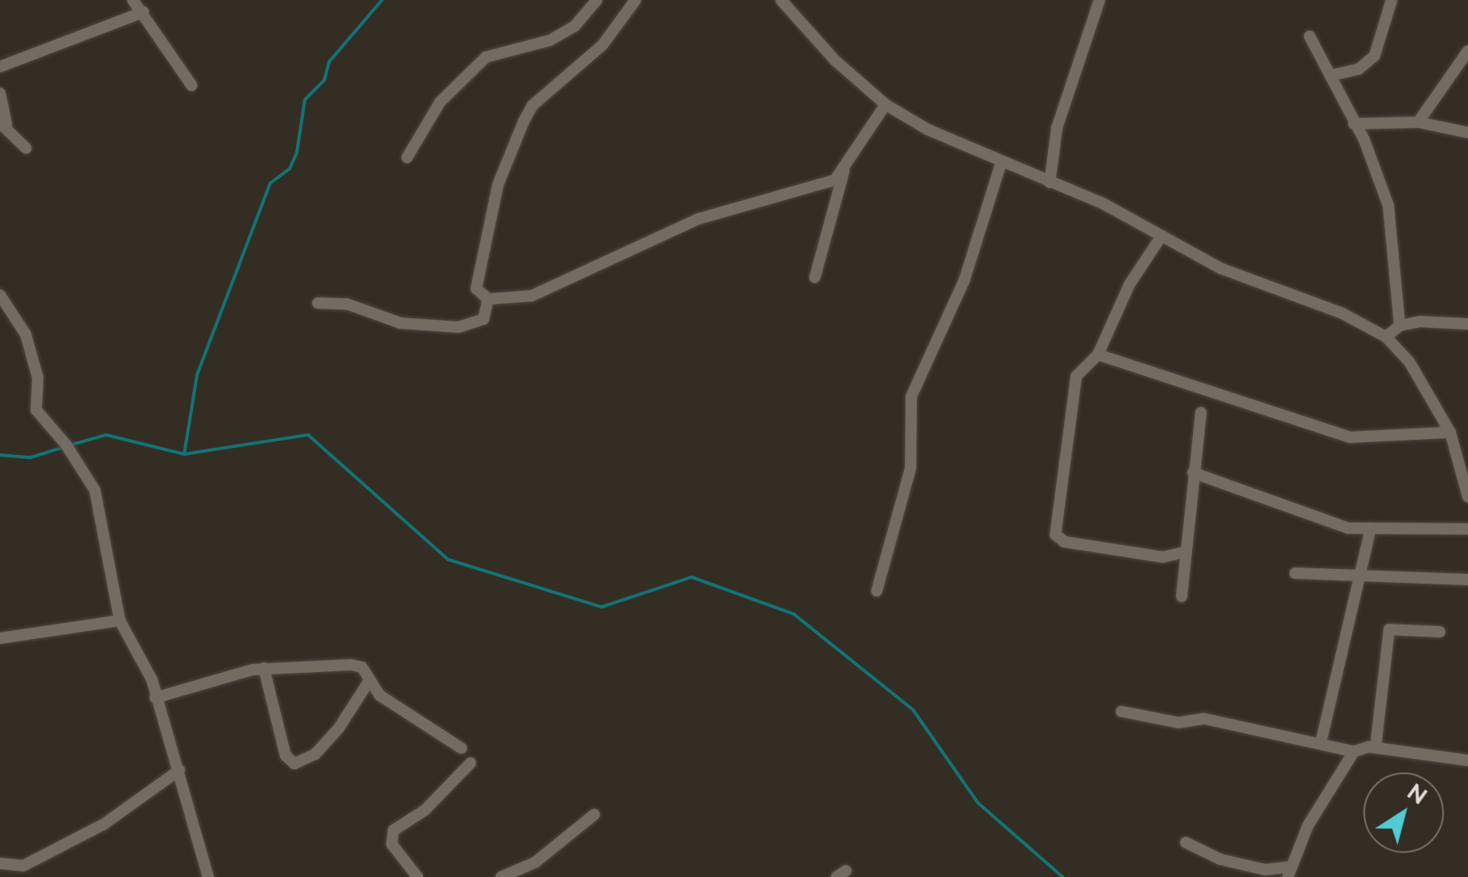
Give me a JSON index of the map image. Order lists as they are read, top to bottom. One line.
{"north":"top right"}
